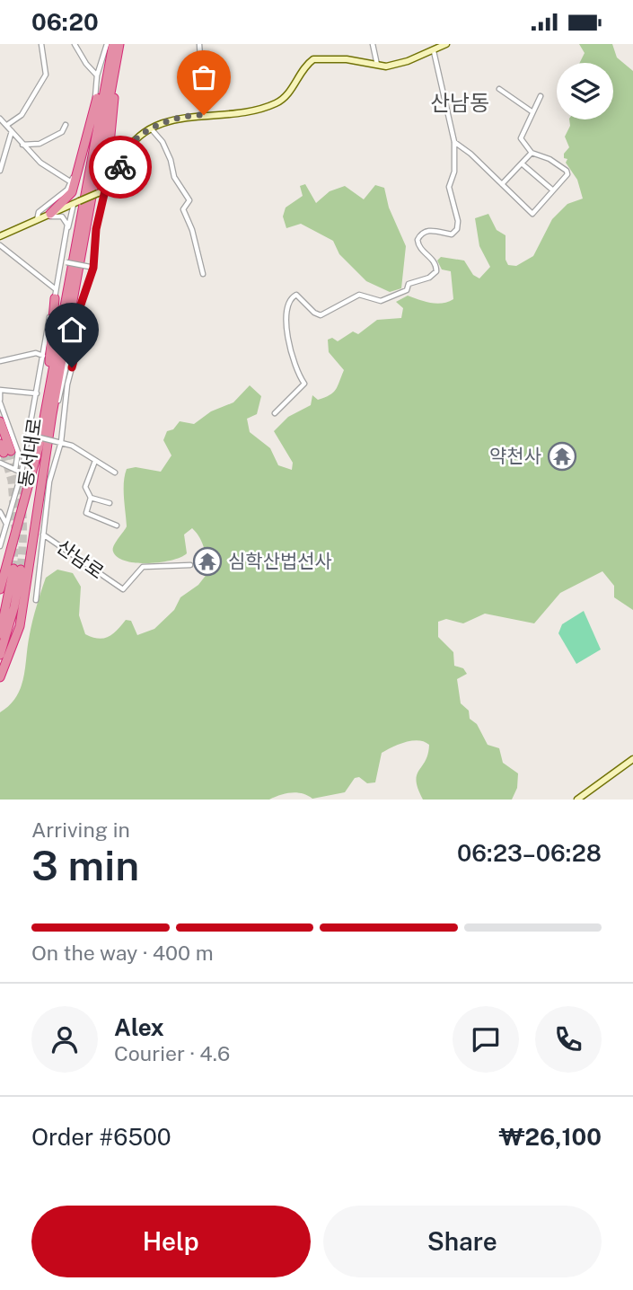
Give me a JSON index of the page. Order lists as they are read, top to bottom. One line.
{"streets":{"highway":["동서대로"],"street":["산남로"]},"districts":["산남동"],"places":{"temple":["약천사","심학산법선사"]},"page":{"status":"06:20","heading":["3 min","Arriving in","06:23–06:28"],"panel":["Alex","Courier · 4.6","Order #6500","₩26,100"],"bar":"On the way · 400 m","buttons":["Help","Share"]}}
